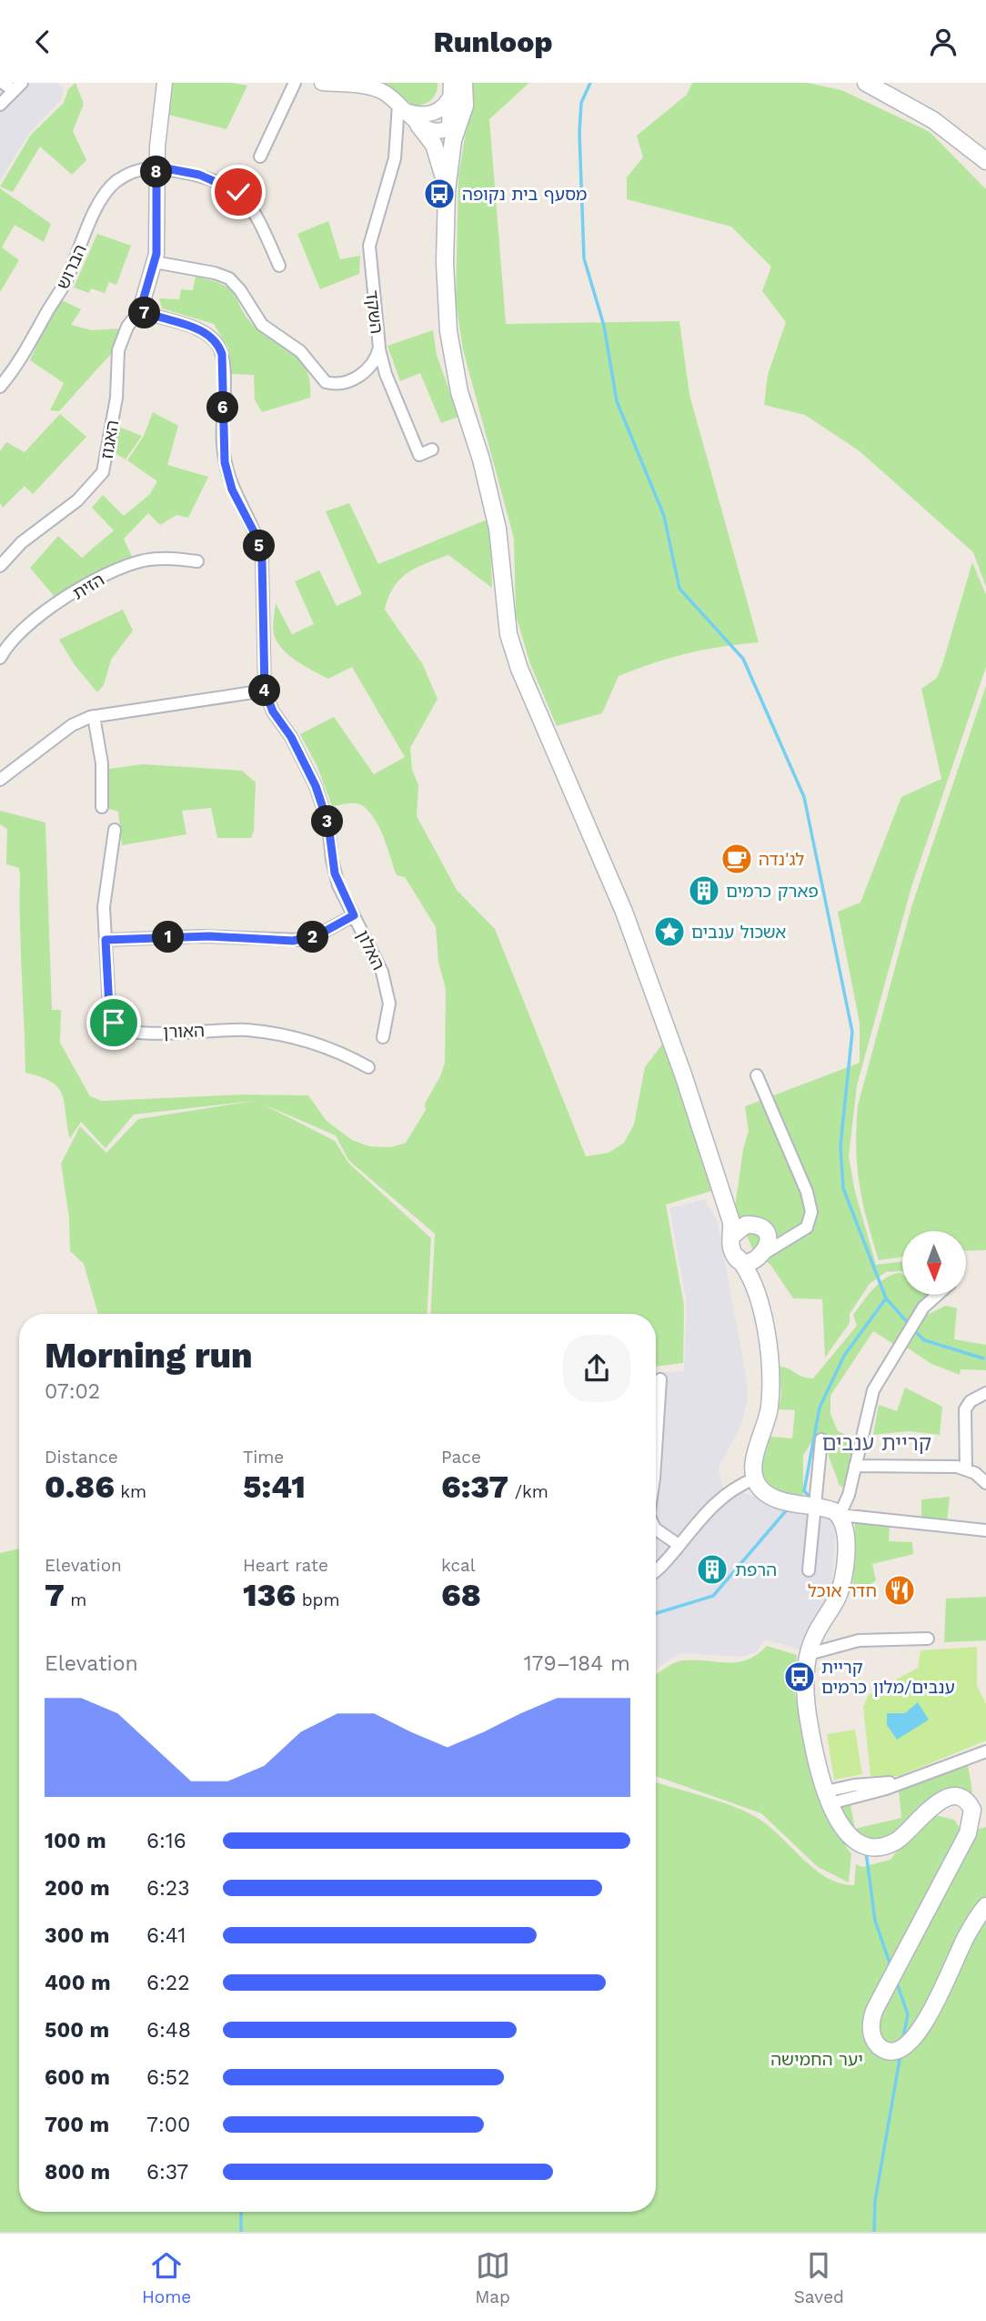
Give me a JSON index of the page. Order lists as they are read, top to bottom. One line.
{"streets":{"street":["הברוש","השקד","האגוז","הזית","האלון","האורן"]},"districts":["קריית ענבים"],"parks":["יער החמישה"],"places":{"bus stop":["מסעף בית נקופה","קריית ענבים/מלון כרמים"],"cafe":["לג'נדה"],"building":["פארק כרמים","הרפת"],"place":["אשכול ענבים"],"restaurant":["חדר אוכל"]},"north":"bottom","page":{"header":"Runloop","pins":["8","7","6","5","4","3","1","2"],"heading":["Morning run","07:02"],"stats":[["Distance","0.86 km"],["Time","5:41"],["Pace","6:37 /km"],["Elevation","7 m"],["Heart rate","136 bpm"],["kcal","68"]],"chart":["Elevation","179–184 m"],"list":[{"name":"100 m","note":"6:16"},{"name":"200 m","note":"6:23"},{"name":"300 m","note":"6:41"},{"name":"400 m","note":"6:22"},{"name":"500 m","note":"6:48"},{"name":"600 m","note":"6:52"},{"name":"700 m","note":"7:00"},{"name":"800 m","note":"6:37"}],"tabs":["Home","Map","Saved"]}}
